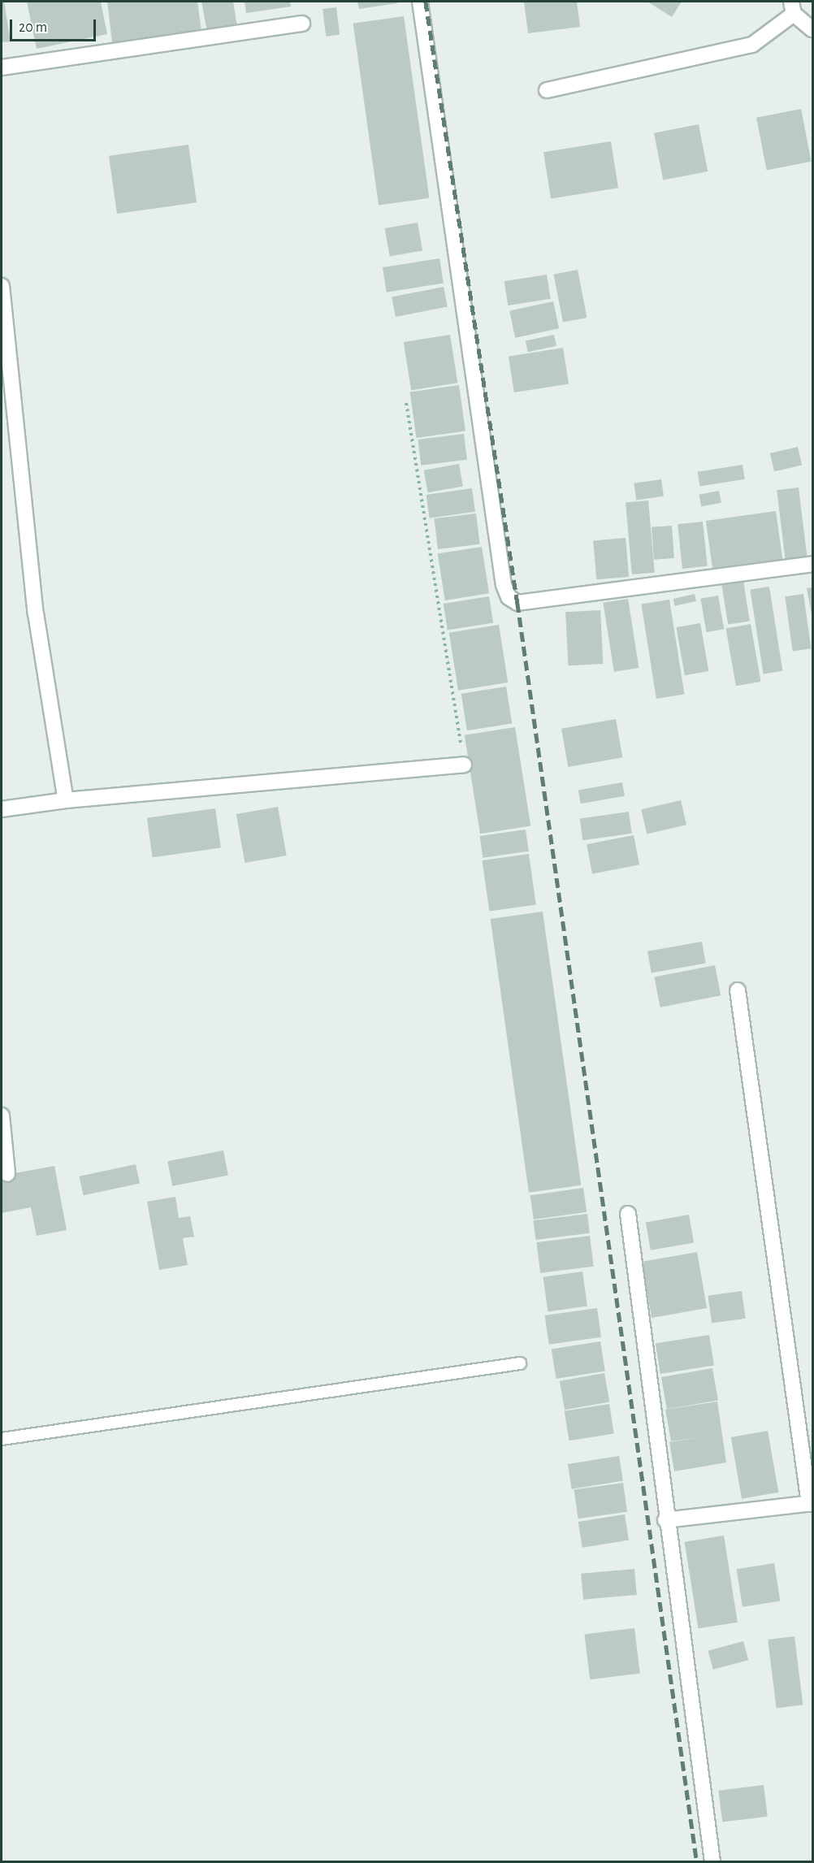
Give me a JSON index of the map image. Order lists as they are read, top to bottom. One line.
{"scale_bar":"20 m"}
